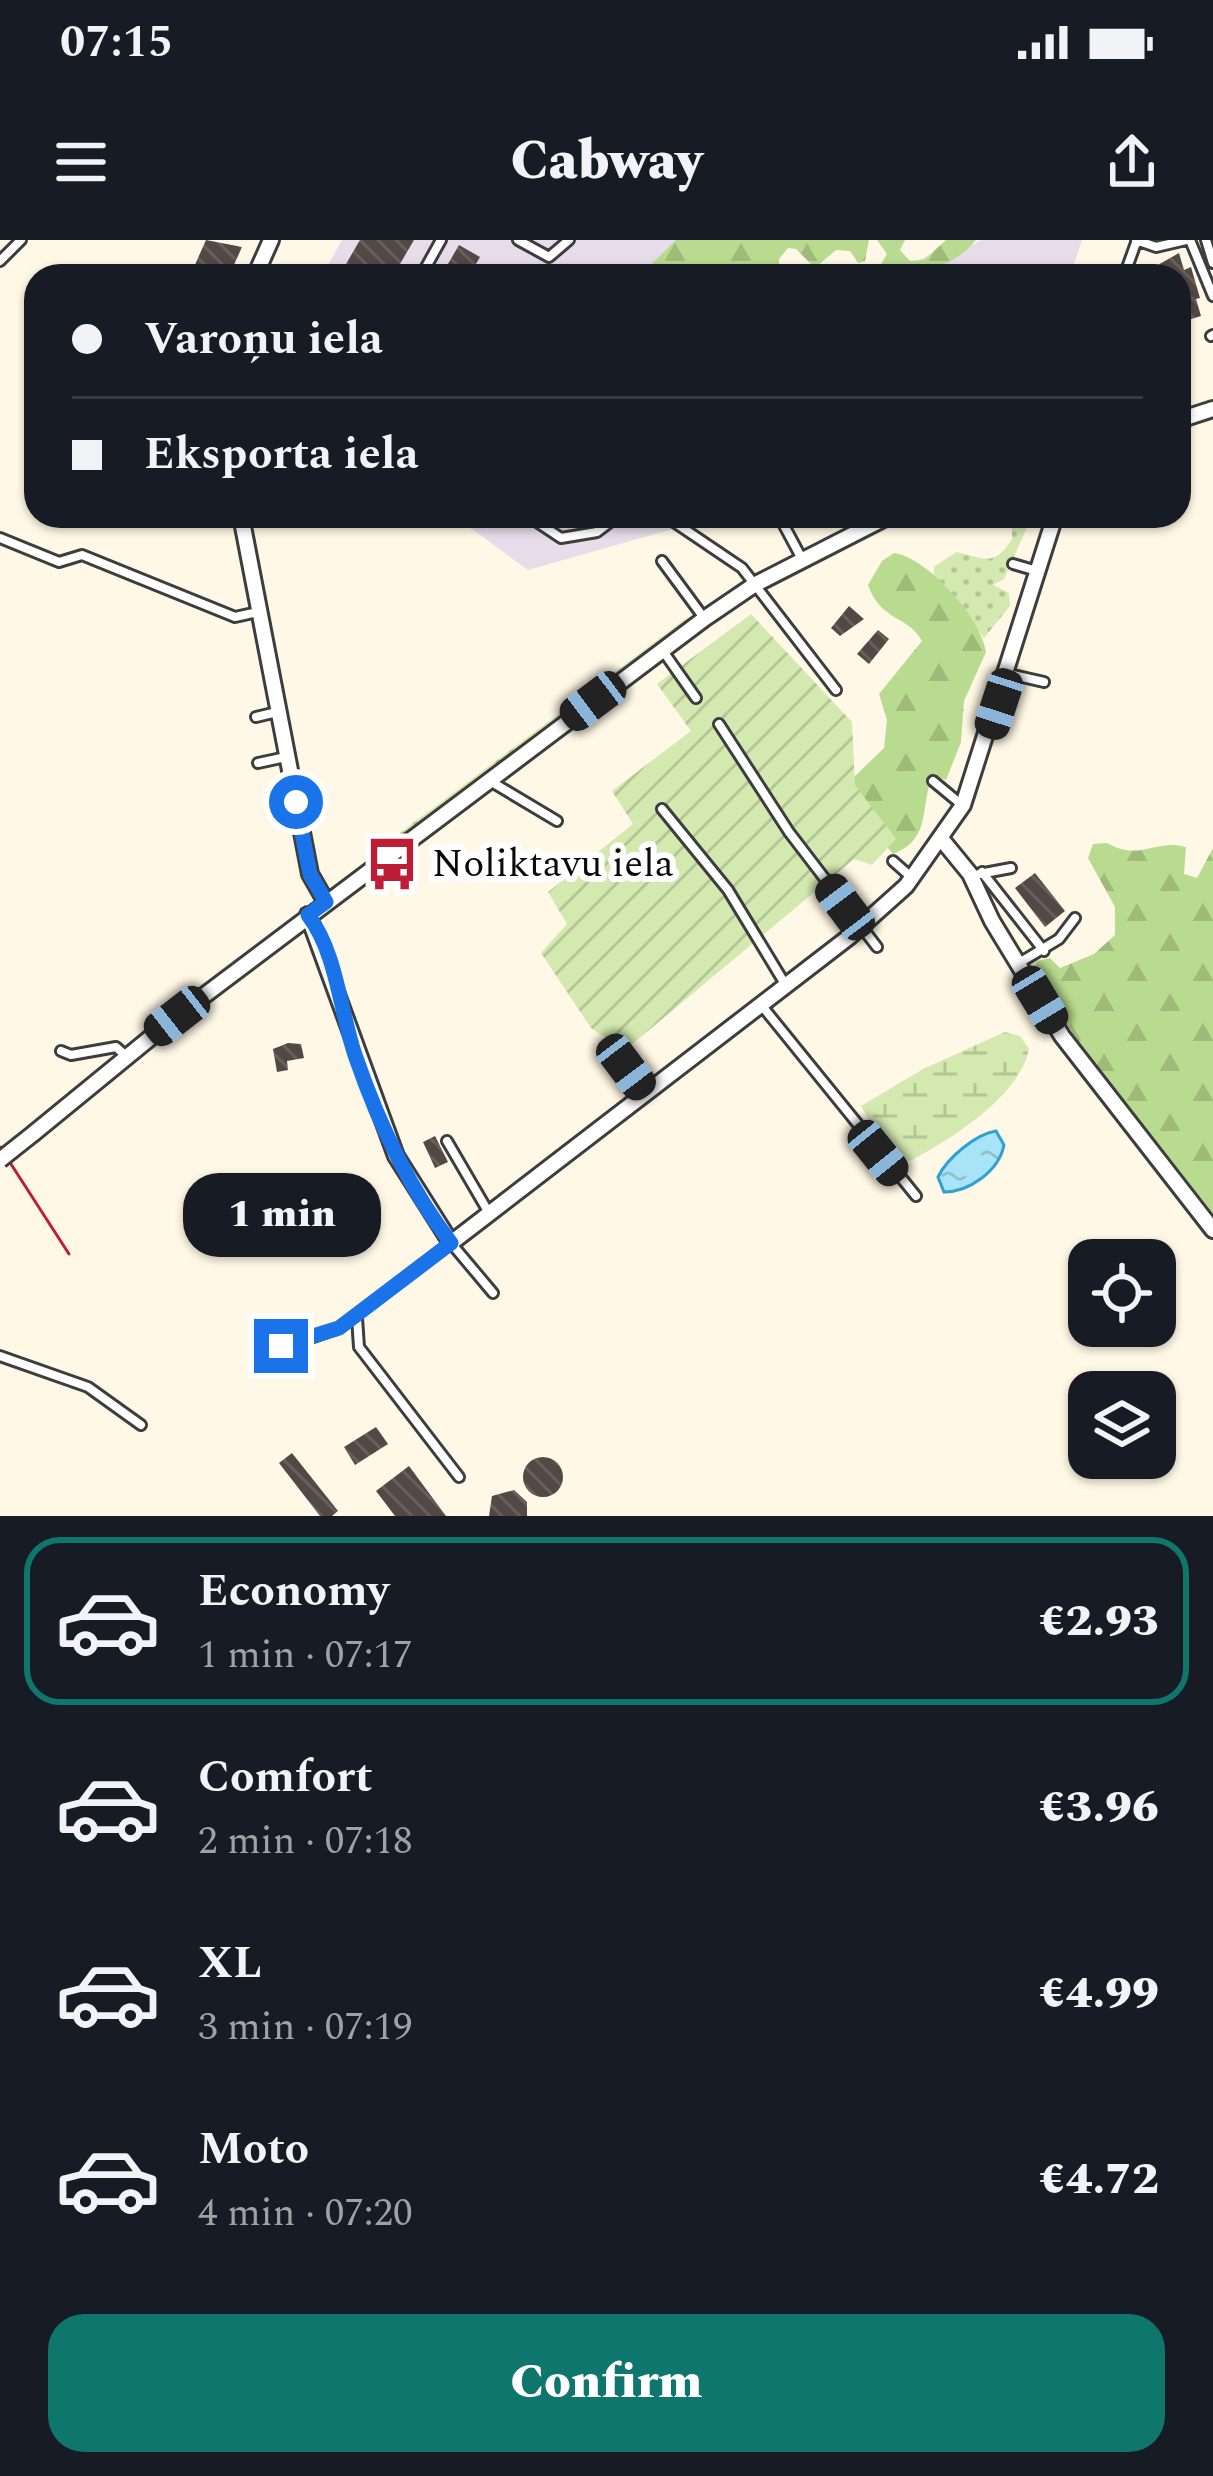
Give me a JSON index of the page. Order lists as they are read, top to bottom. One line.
{"places":{"bus stop":["Noliktavu iela"]},"page":{"status":"07:15","header":"Cabway","banner":["Varoņu iela","Eksporta iela"],"bubble":"1 min","list":[{"name":"Economy","note":"1 min · 07:17","value":"€2.93"},{"name":"Comfort","note":"2 min · 07:18","value":"€3.96"},{"name":"XL","note":"3 min · 07:19","value":"€4.99"},{"name":"Moto","note":"4 min · 07:20","value":"€4.72"}],"buttons":"Confirm"}}
